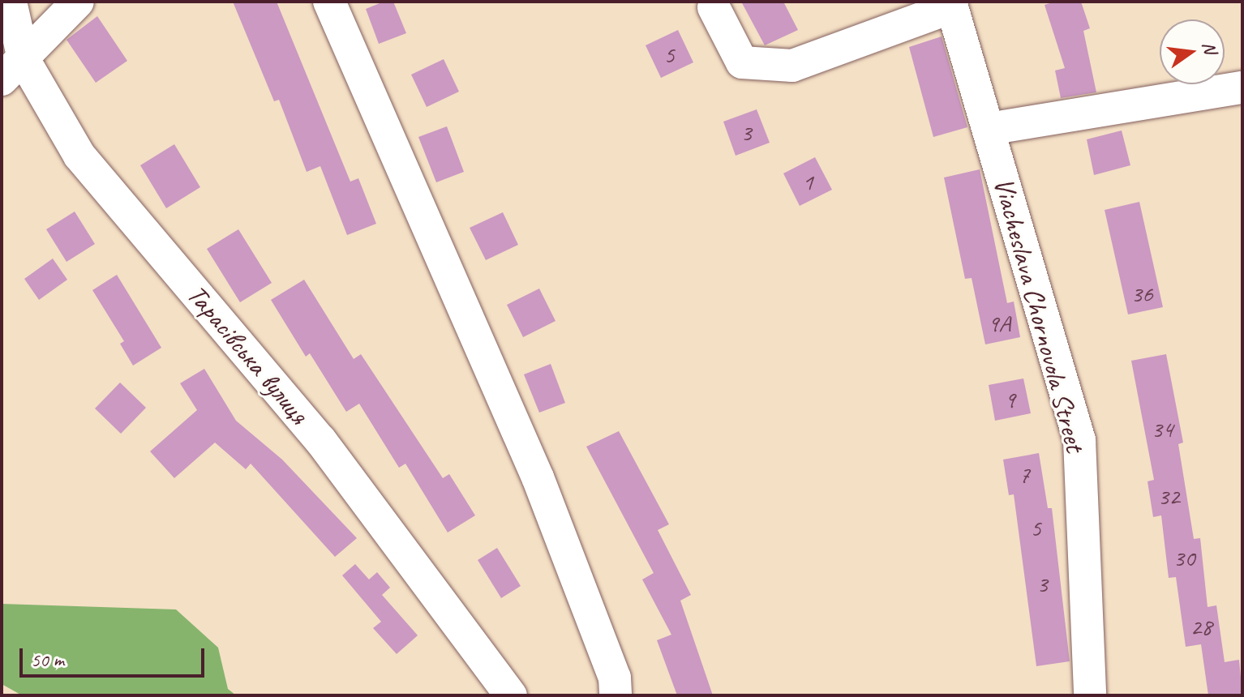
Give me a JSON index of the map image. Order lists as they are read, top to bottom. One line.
{"streets":{"street":["Viacheslava Chornovola Street","Тарасівська вулиця"]},"house_numbers":["5","3","1","36","9А","9","34","7","32","5","30","3","28"],"scale_bar":"50 m","north":"right"}
